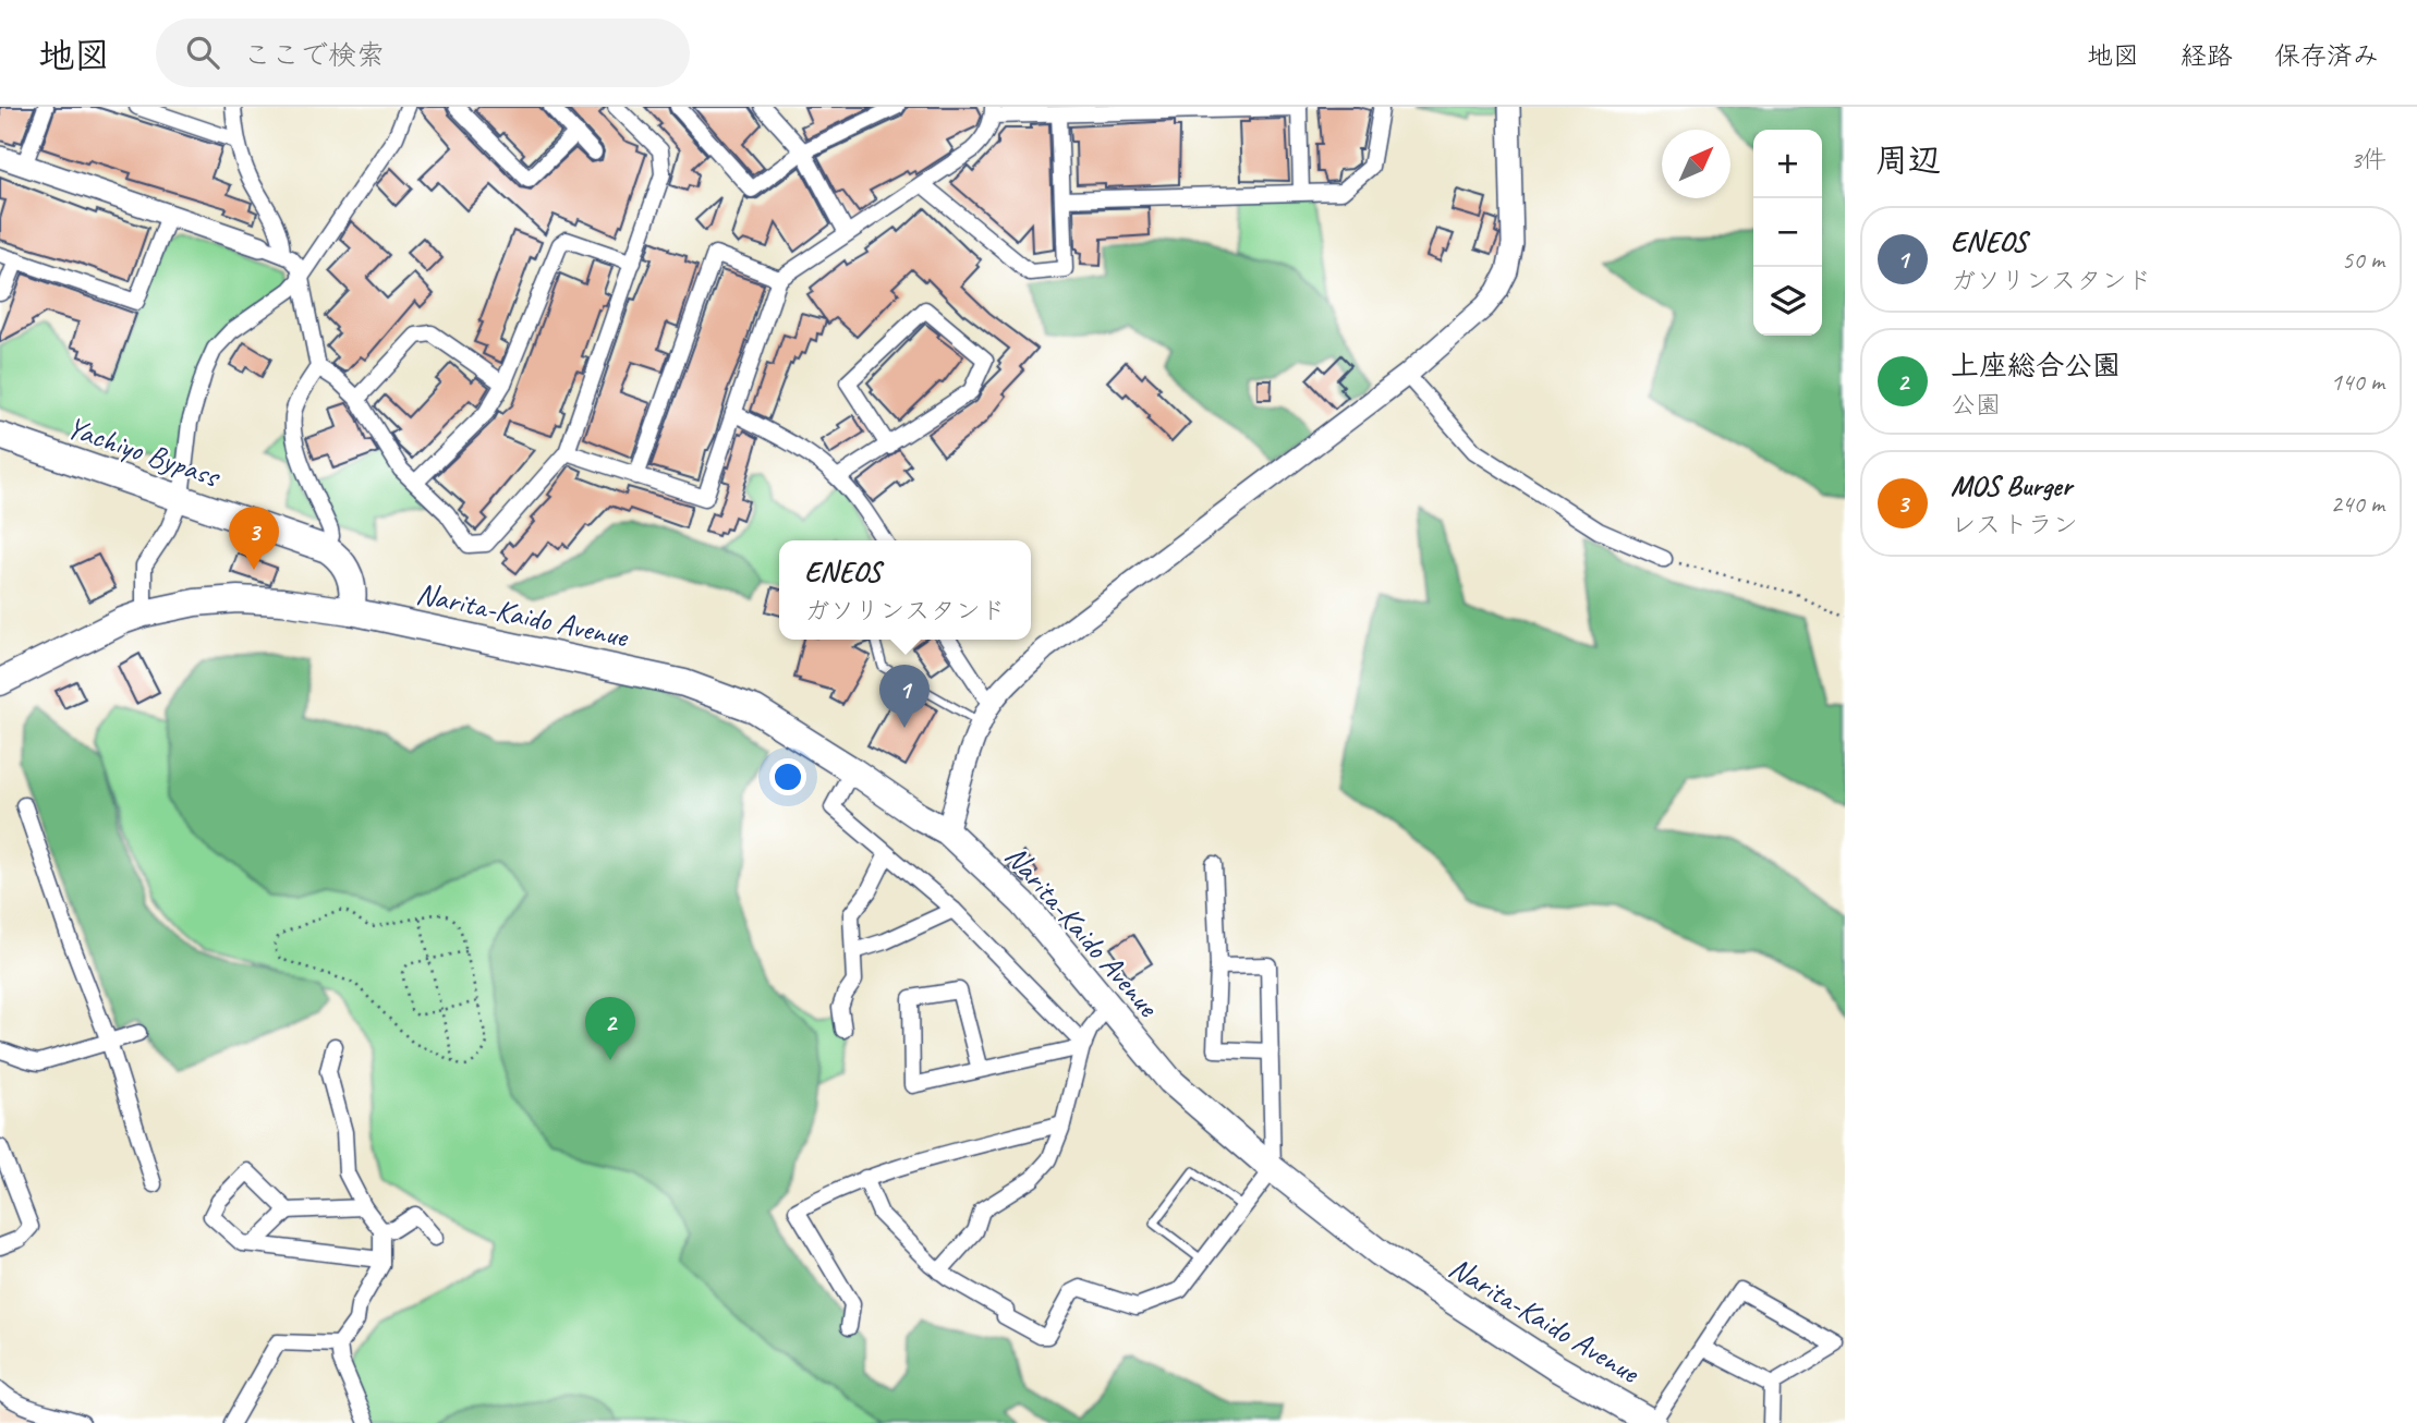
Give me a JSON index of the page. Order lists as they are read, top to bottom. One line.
{"streets":{"highway":["Yachiyo Bypass","Narita-Kaido Avenue"]},"north":"top right","page":{"header":"地図","search":"ここで検索","nav":["地図","経路","保存済み"],"heading":["周辺","3件"],"map_buttons":["+","−"],"list":[{"mark":"1","name":"ENEOS","note":"ガソリンスタンド","value":"50 m"},{"mark":"2","name":"上座総合公園","note":"公園","value":"140 m"},{"mark":"3","name":"MOS Burger","note":"レストラン","value":"240 m"}],"pins":["3","1","2"],"popup":["ENEOS","ガソリンスタンド"]}}
